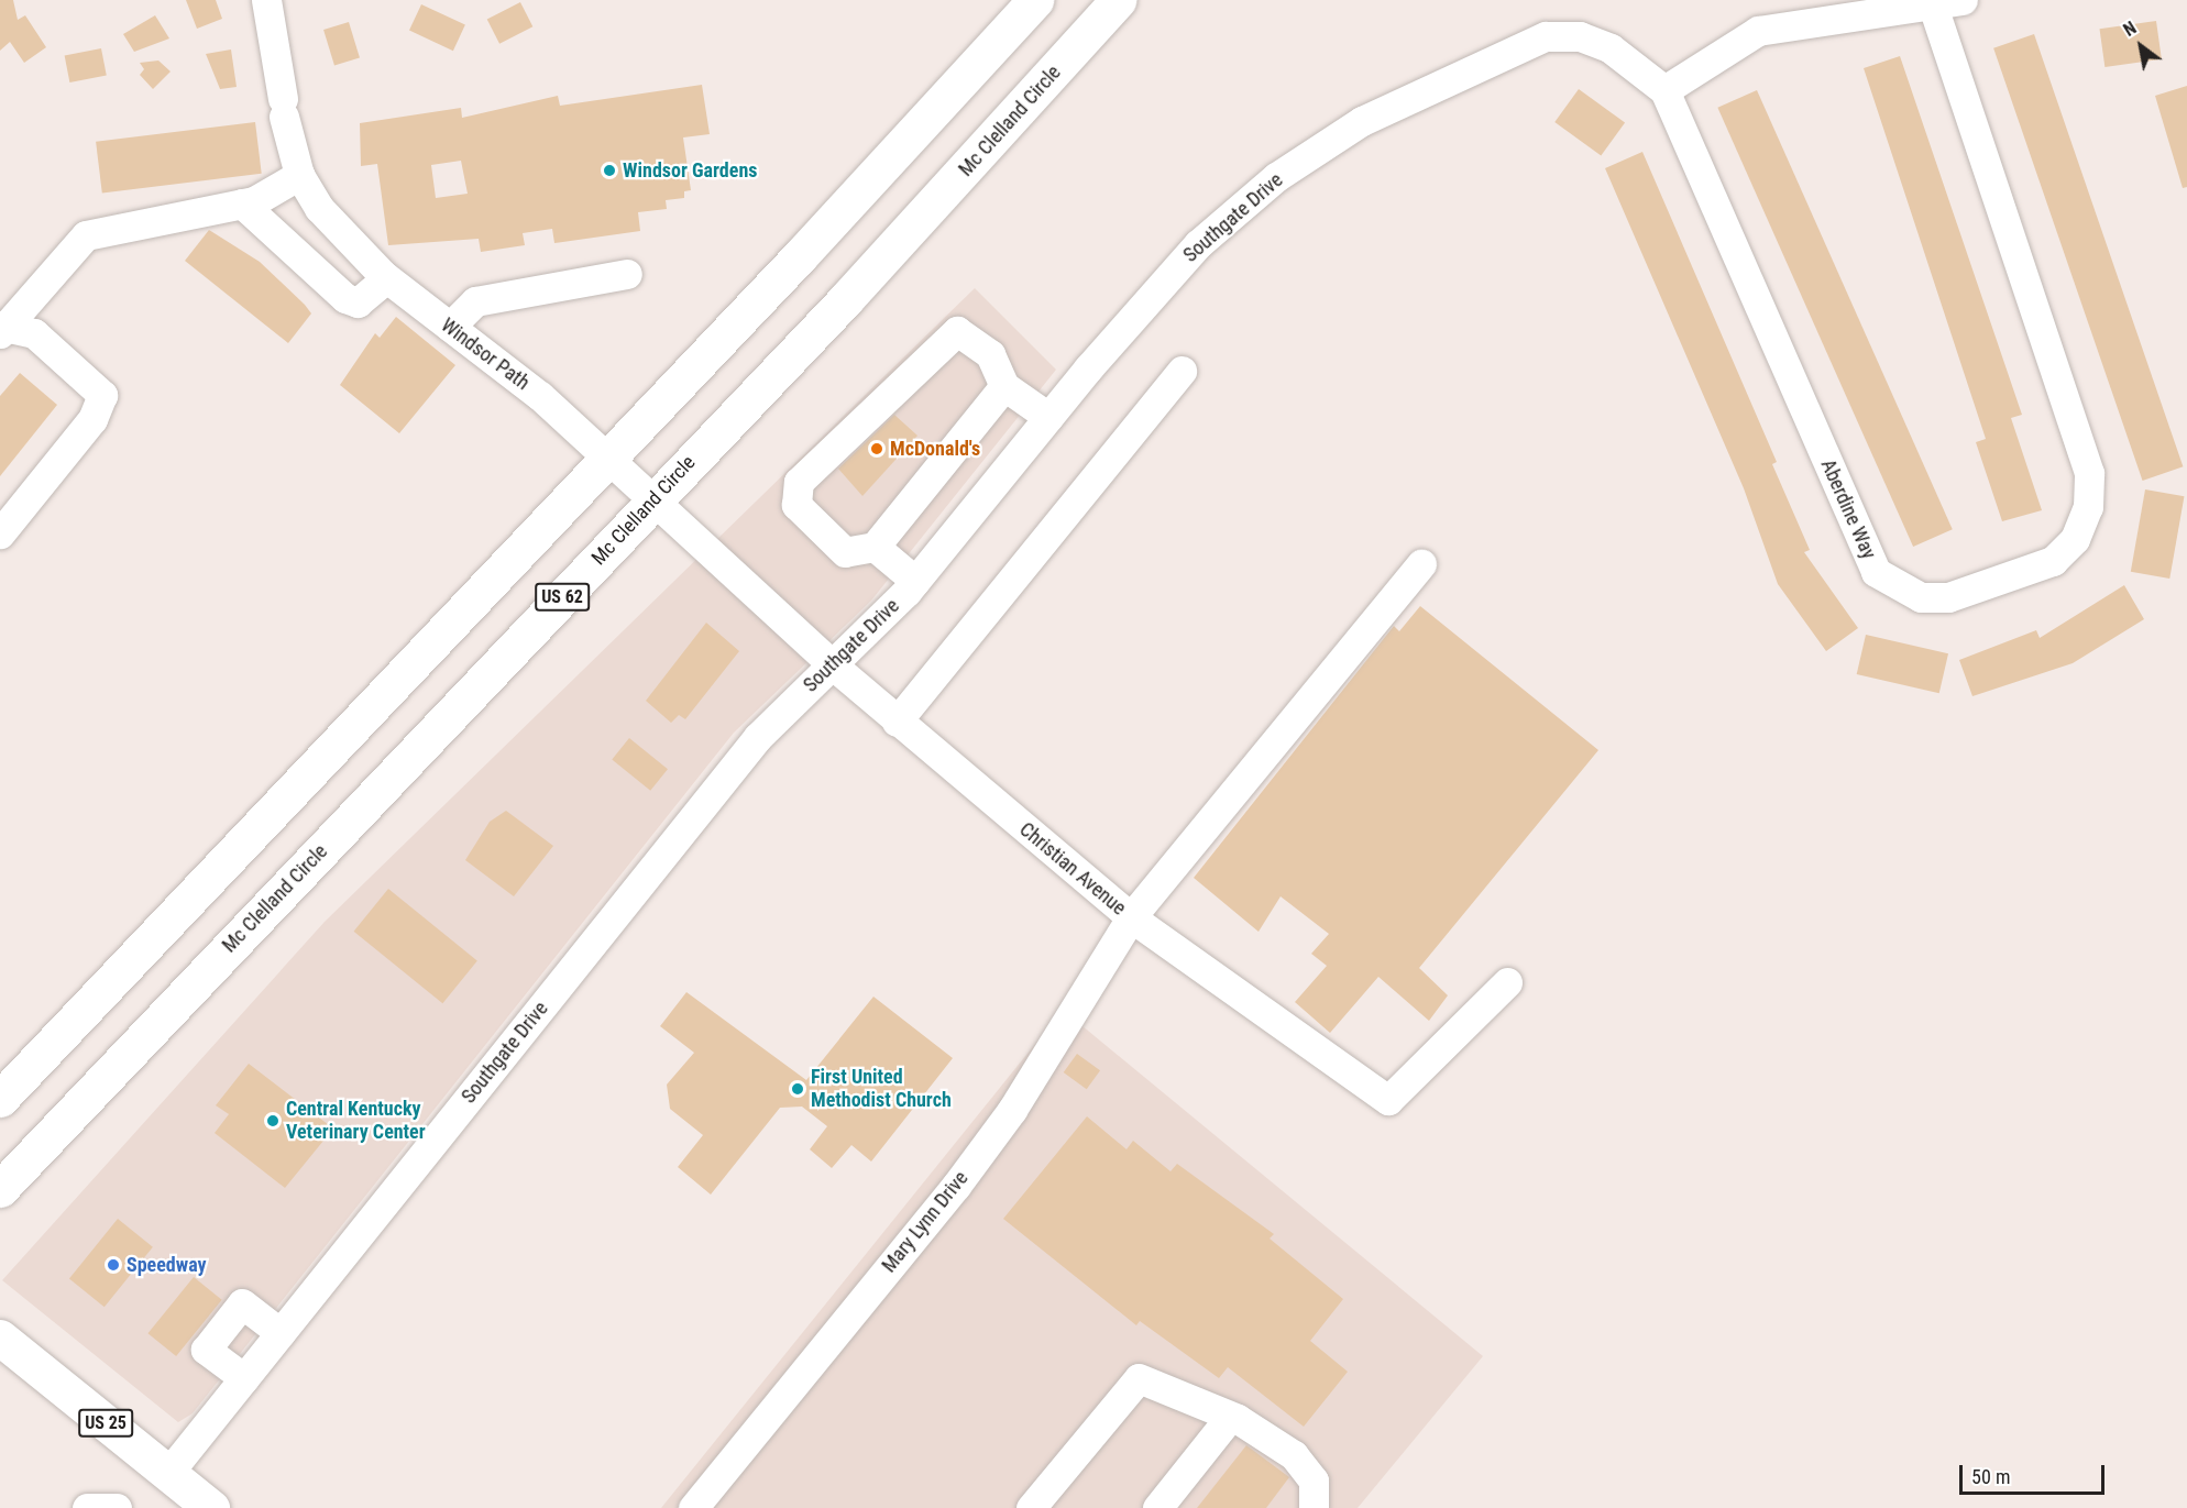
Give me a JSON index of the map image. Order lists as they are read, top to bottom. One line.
{"streets":{"main road":["Mc Clelland Circle","US 62","US 25"],"street":["Southgate Drive","Windsor Path","Aberdine Way","Christian Avenue","Mary Lynn Drive"]},"crossings":[["Mc Clelland Circle","Windsor Path"],["Mc Clelland Circle","Christian Avenue"],["Southgate Drive","Aberdine Way"],["Southgate Drive","Christian Avenue"],["Southgate Drive","US 25"],["Windsor Path","Christian Avenue"],["Christian Avenue","Mary Lynn Drive"]],"places":["Windsor Gardens","McDonald's","First United Methodist Church","Central Kentucky Veterinary Center","Speedway"],"scale_bar":"50 m","north":"top left"}
